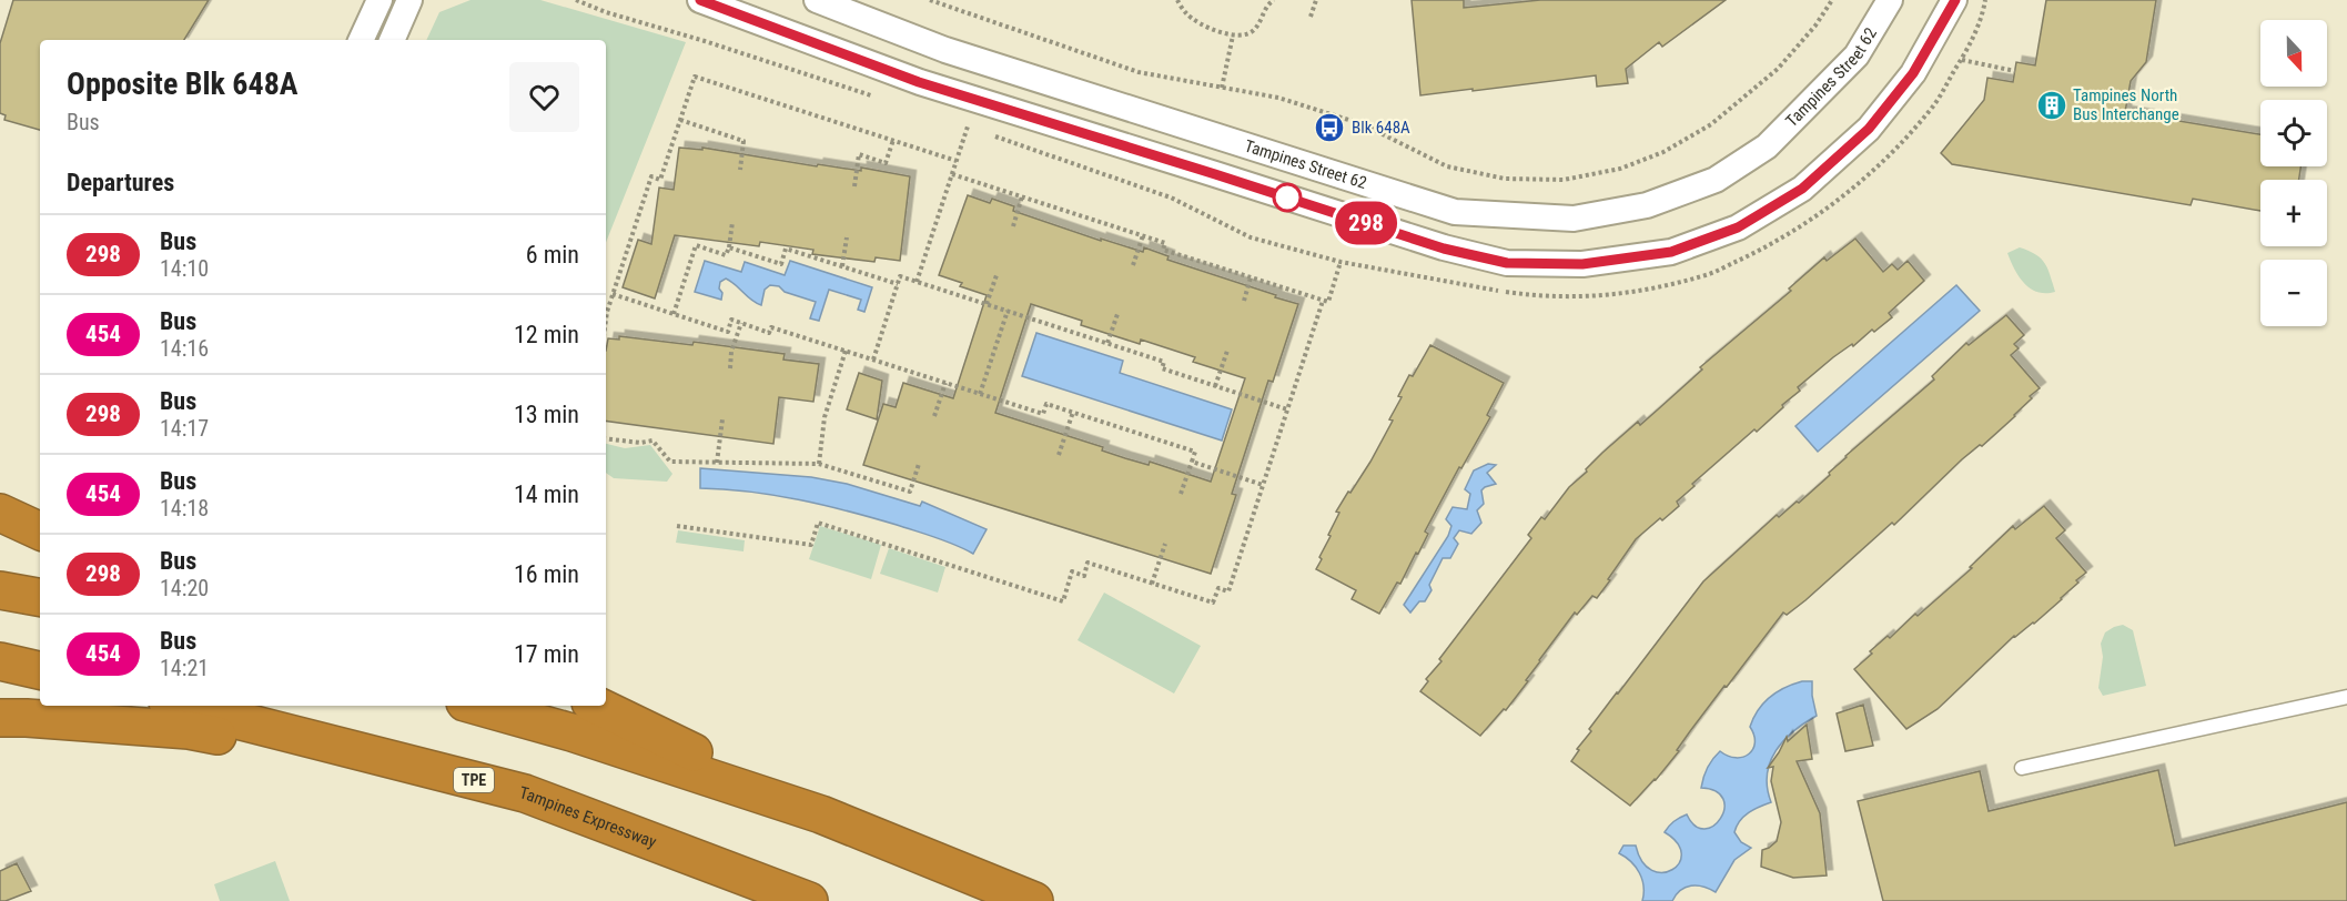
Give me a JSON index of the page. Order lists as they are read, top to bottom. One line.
{"streets":{"highway":["TPE","Tampines Expressway"],"street":["Tampines Street 62"]},"places":{"building":["Tampines North Bus Interchange"],"bus stop":["Blk 648A"]},"lines":["bus line 298"],"north":"bottom","page":{"on_map":"298","map_buttons":["+","−"],"heading":[["Opposite Blk 648A","Bus"],"Departures"],"list":[{"mark":"298","name":"Bus","note":"14:10","value":"6 min"},{"mark":"454","name":"Bus","note":"14:16","value":"12 min"},{"mark":"298","name":"Bus","note":"14:17","value":"13 min"},{"mark":"454","name":"Bus","note":"14:18","value":"14 min"},{"mark":"298","name":"Bus","note":"14:20","value":"16 min"},{"mark":"454","name":"Bus","note":"14:21","value":"17 min"}]}}
